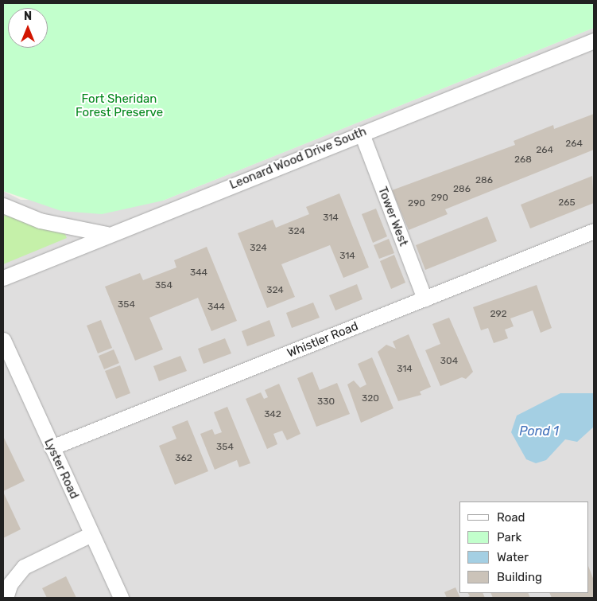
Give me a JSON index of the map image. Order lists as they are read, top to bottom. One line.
{"streets":{"street":["Leonard Wood Drive South","Tower West","Whistler Road","Lyster Road"]},"crossings":[["Leonard Wood Drive South","Tower West"],["Tower West","Whistler Road"],["Whistler Road","Lyster Road"]],"water":["Pond 1"],"parks":["Fort Sheridan Forest Preserve"],"house_numbers":["264","264","268","286","286","290","265","290","314","324","324","314","344","354","324","354","344","292","304","314","320","330","342","354","362"],"legend":["Road","Park","Water","Building"],"north":"top"}
